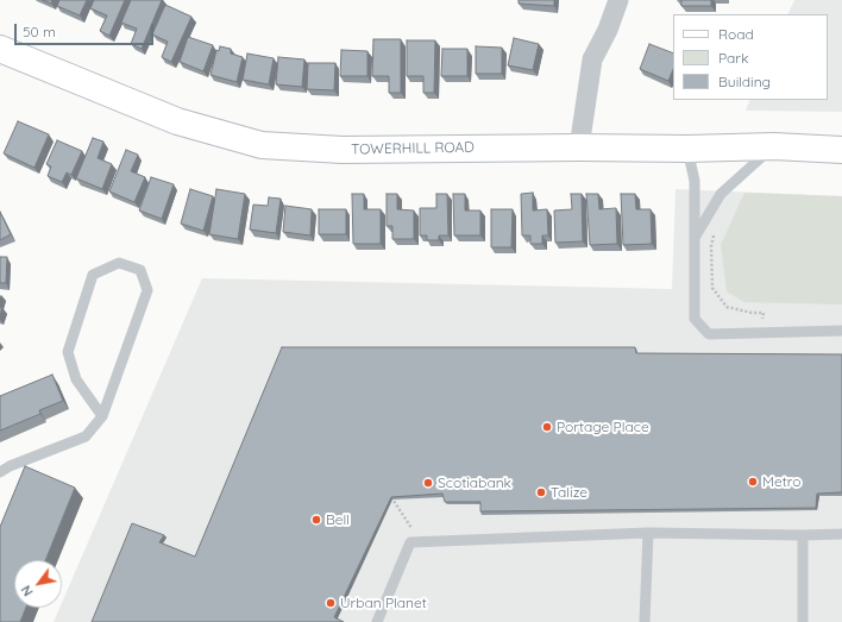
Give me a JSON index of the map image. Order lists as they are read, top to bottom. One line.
{"streets":{"street":["TOWERHILL ROAD"]},"places":["Portage Place","Metro","Scotiabank","Talize","Bell","Urban Planet"],"legend":["Road","Park","Building"],"scale_bar":"50 m","north":"bottom left"}
